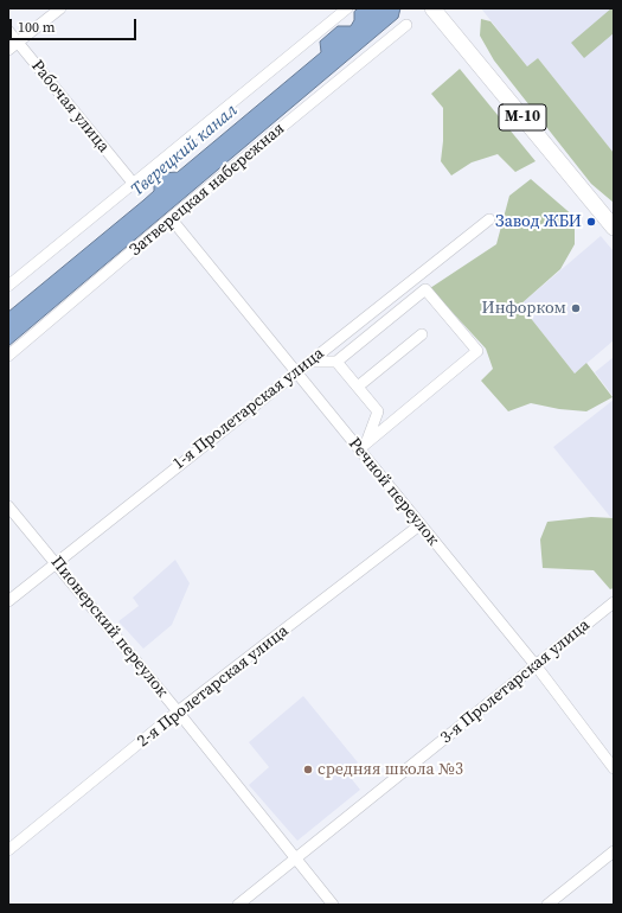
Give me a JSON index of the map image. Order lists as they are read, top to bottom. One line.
{"streets":{"highway":["М-10"],"street":["Рабочая улица","Затверецкая набережная","1-я Пролетарская улица","Речной переулок","Пионерский переулок","3-я Пролетарская улица","2-я Пролетарская улица"]},"crossings":[["Затверецкая набережная","Речной переулок"],["1-я Пролетарская улица","Речной переулок"],["1-я Пролетарская улица","Пионерский переулок"],["Речной переулок","3-я Пролетарская улица"],["Речной переулок","2-я Пролетарская улица"],["Пионерский переулок","3-я Пролетарская улица"],["Пионерский переулок","2-я Пролетарская улица"]],"water":["Тверецкий канал"],"places":["Завод ЖБИ","Инфорком","средняя школа №3"],"scale_bar":"100 m"}
